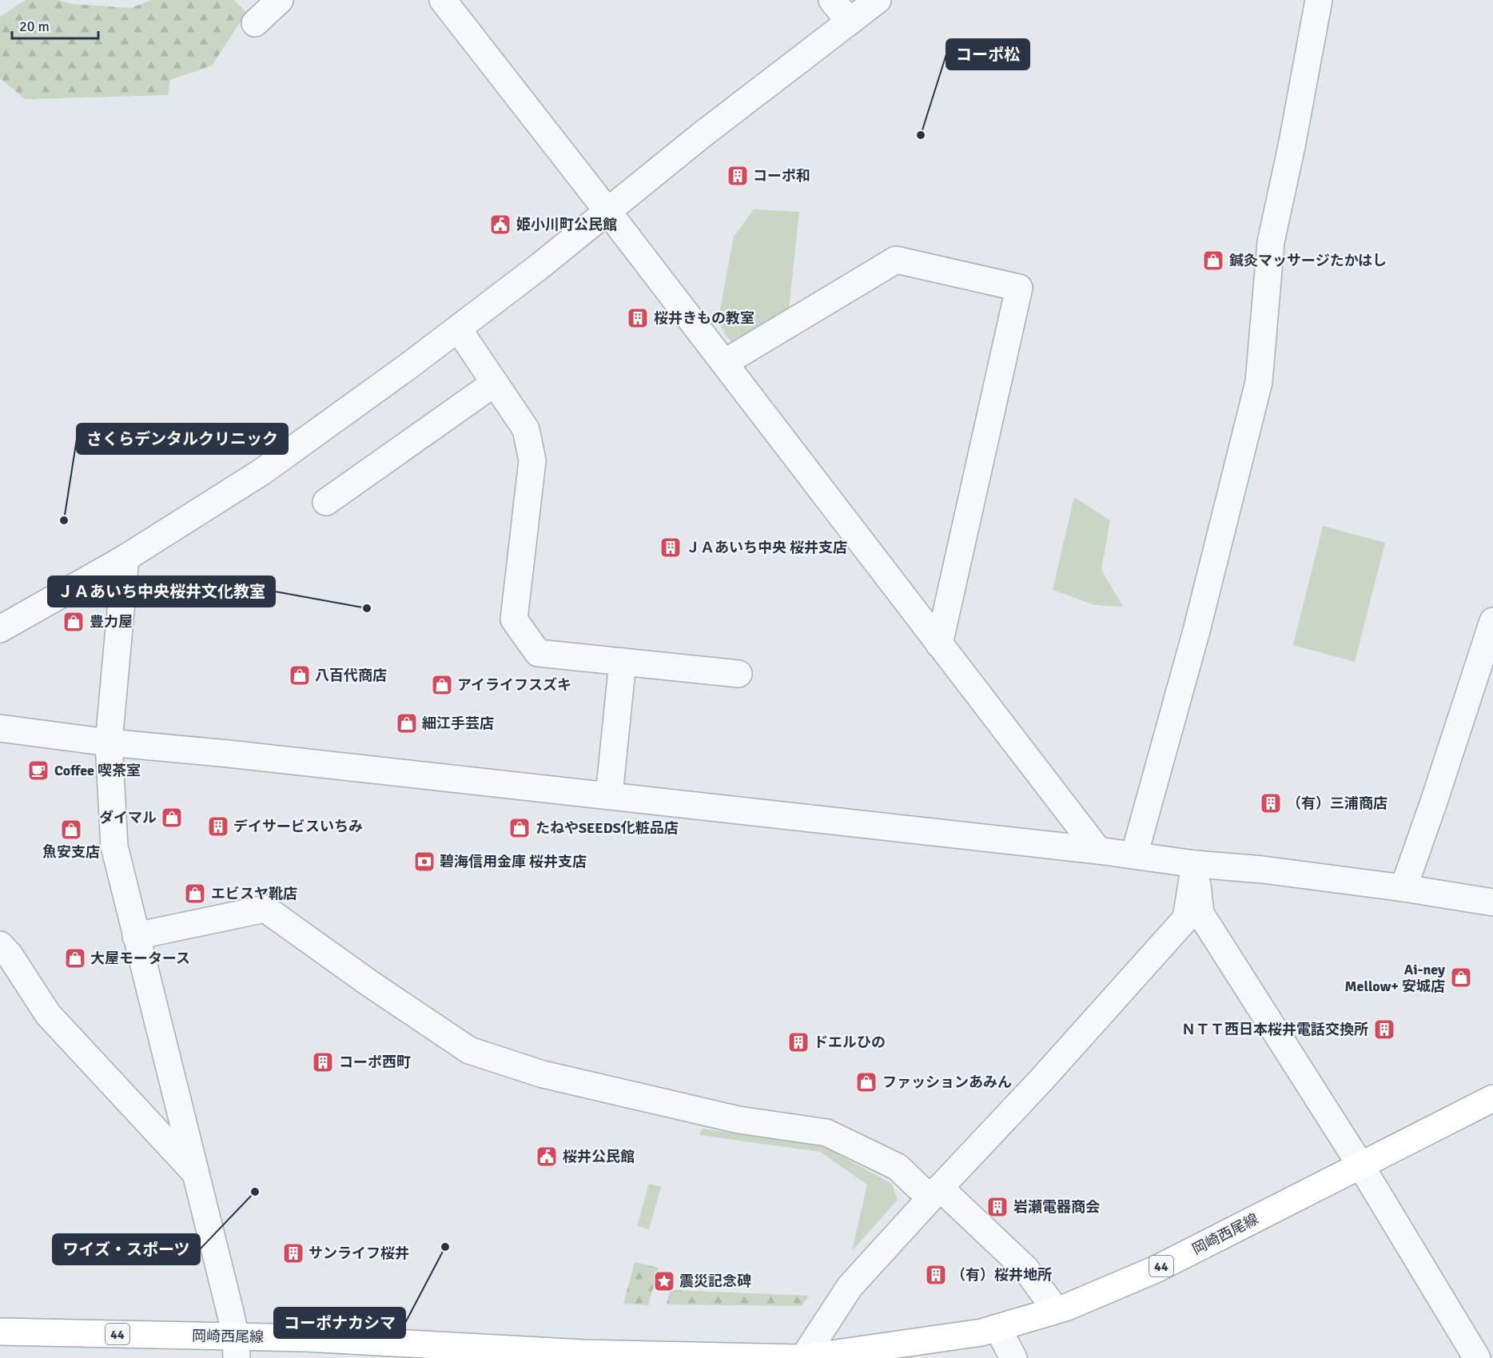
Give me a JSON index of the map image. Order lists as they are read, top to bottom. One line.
{"streets":{"main road":["岡崎西尾線","44"]},"places":{"other":["コーポ松","さくらデンタルクリニック","ＪＡあいち中央桜井文化教室","ワイズ・スポーツ","コーポナカシマ"],"building":["コーポ和","桜井きもの教室","ＪＡあいち中央 桜井支店","（有）三浦商店","デイサービスいちみ","ＮＴＴ西日本桜井電話交換所","ドエルひの","コーポ西町","岩瀬電器商会","サンライフ桜井","（有）桜井地所"],"public building":["姫小川町公民館","桜井公民館"],"shop":["鍼灸マッサージたかはし","豊力屋","八百代商店","アイライフスズキ","細江手芸店","ダイマル","たねやSEEDS化粧品店","魚安支店","エビスヤ靴店","大屋モータース","Ai-ney Mellow+ 安城店","ファッションあみん"],"cafe":["Coffee 喫茶室"],"bank":["碧海信用金庫 桜井支店"],"place":["震災記念碑"]},"scale_bar":"20 m"}
